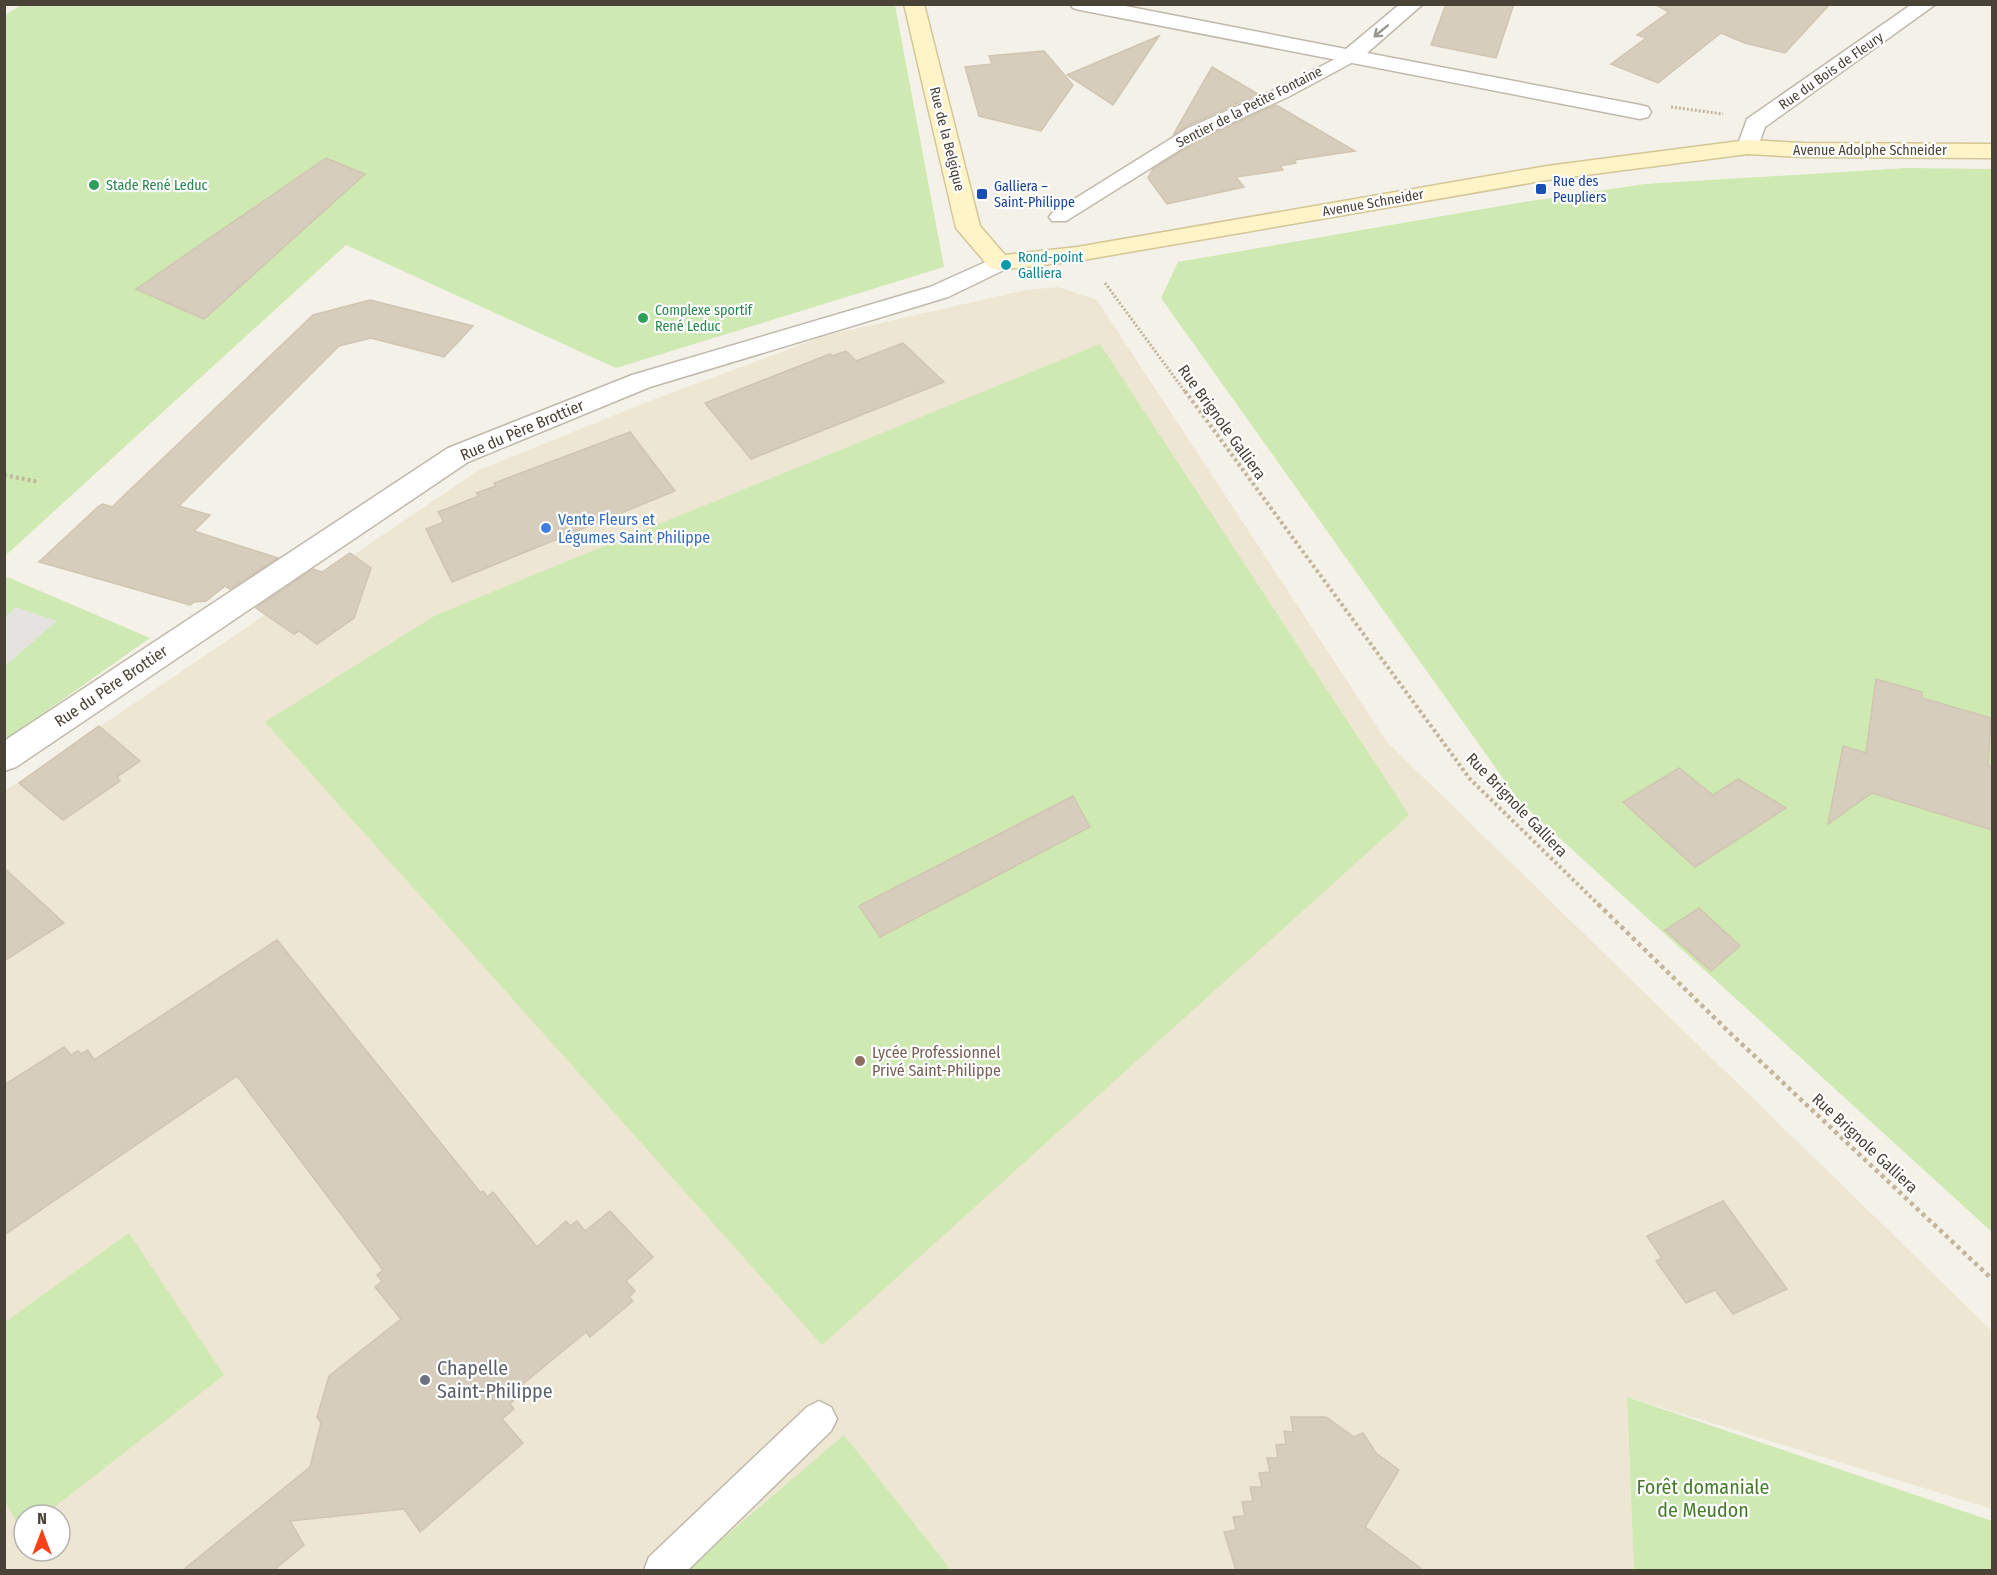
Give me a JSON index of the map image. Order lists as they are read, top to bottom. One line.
{"streets":{"street":["Rue du Bois de Fleury","Rue de la Belgique","Avenue Adolphe Schneider","Avenue Schneider","Rue du Père Brottier"],"lane":["Sentier de la Petite Fontaine"],"path":["Rue Brignole Galliera"]},"crossings":[["Rue de la Belgique","Avenue Schneider"],["Rue de la Belgique","Rue du Père Brottier"],["Avenue Adolphe Schneider","Avenue Schneider"],["Avenue Schneider","Rue Brignole Galliera"],["Avenue Schneider","Rue du Père Brottier"]],"parks":["Forêt domaniale de Meudon"],"places":{"other":["Stade René Leduc","Rond-point Galliera","Complexe sportif René Leduc","Vente Fleurs et Légumes Saint Philippe","Lycée Professionnel Privé Saint-Philippe","Chapelle Saint-Philippe"],"transit":["Rue des Peupliers","Galliera – Saint-Philippe"]},"north":"top"}
